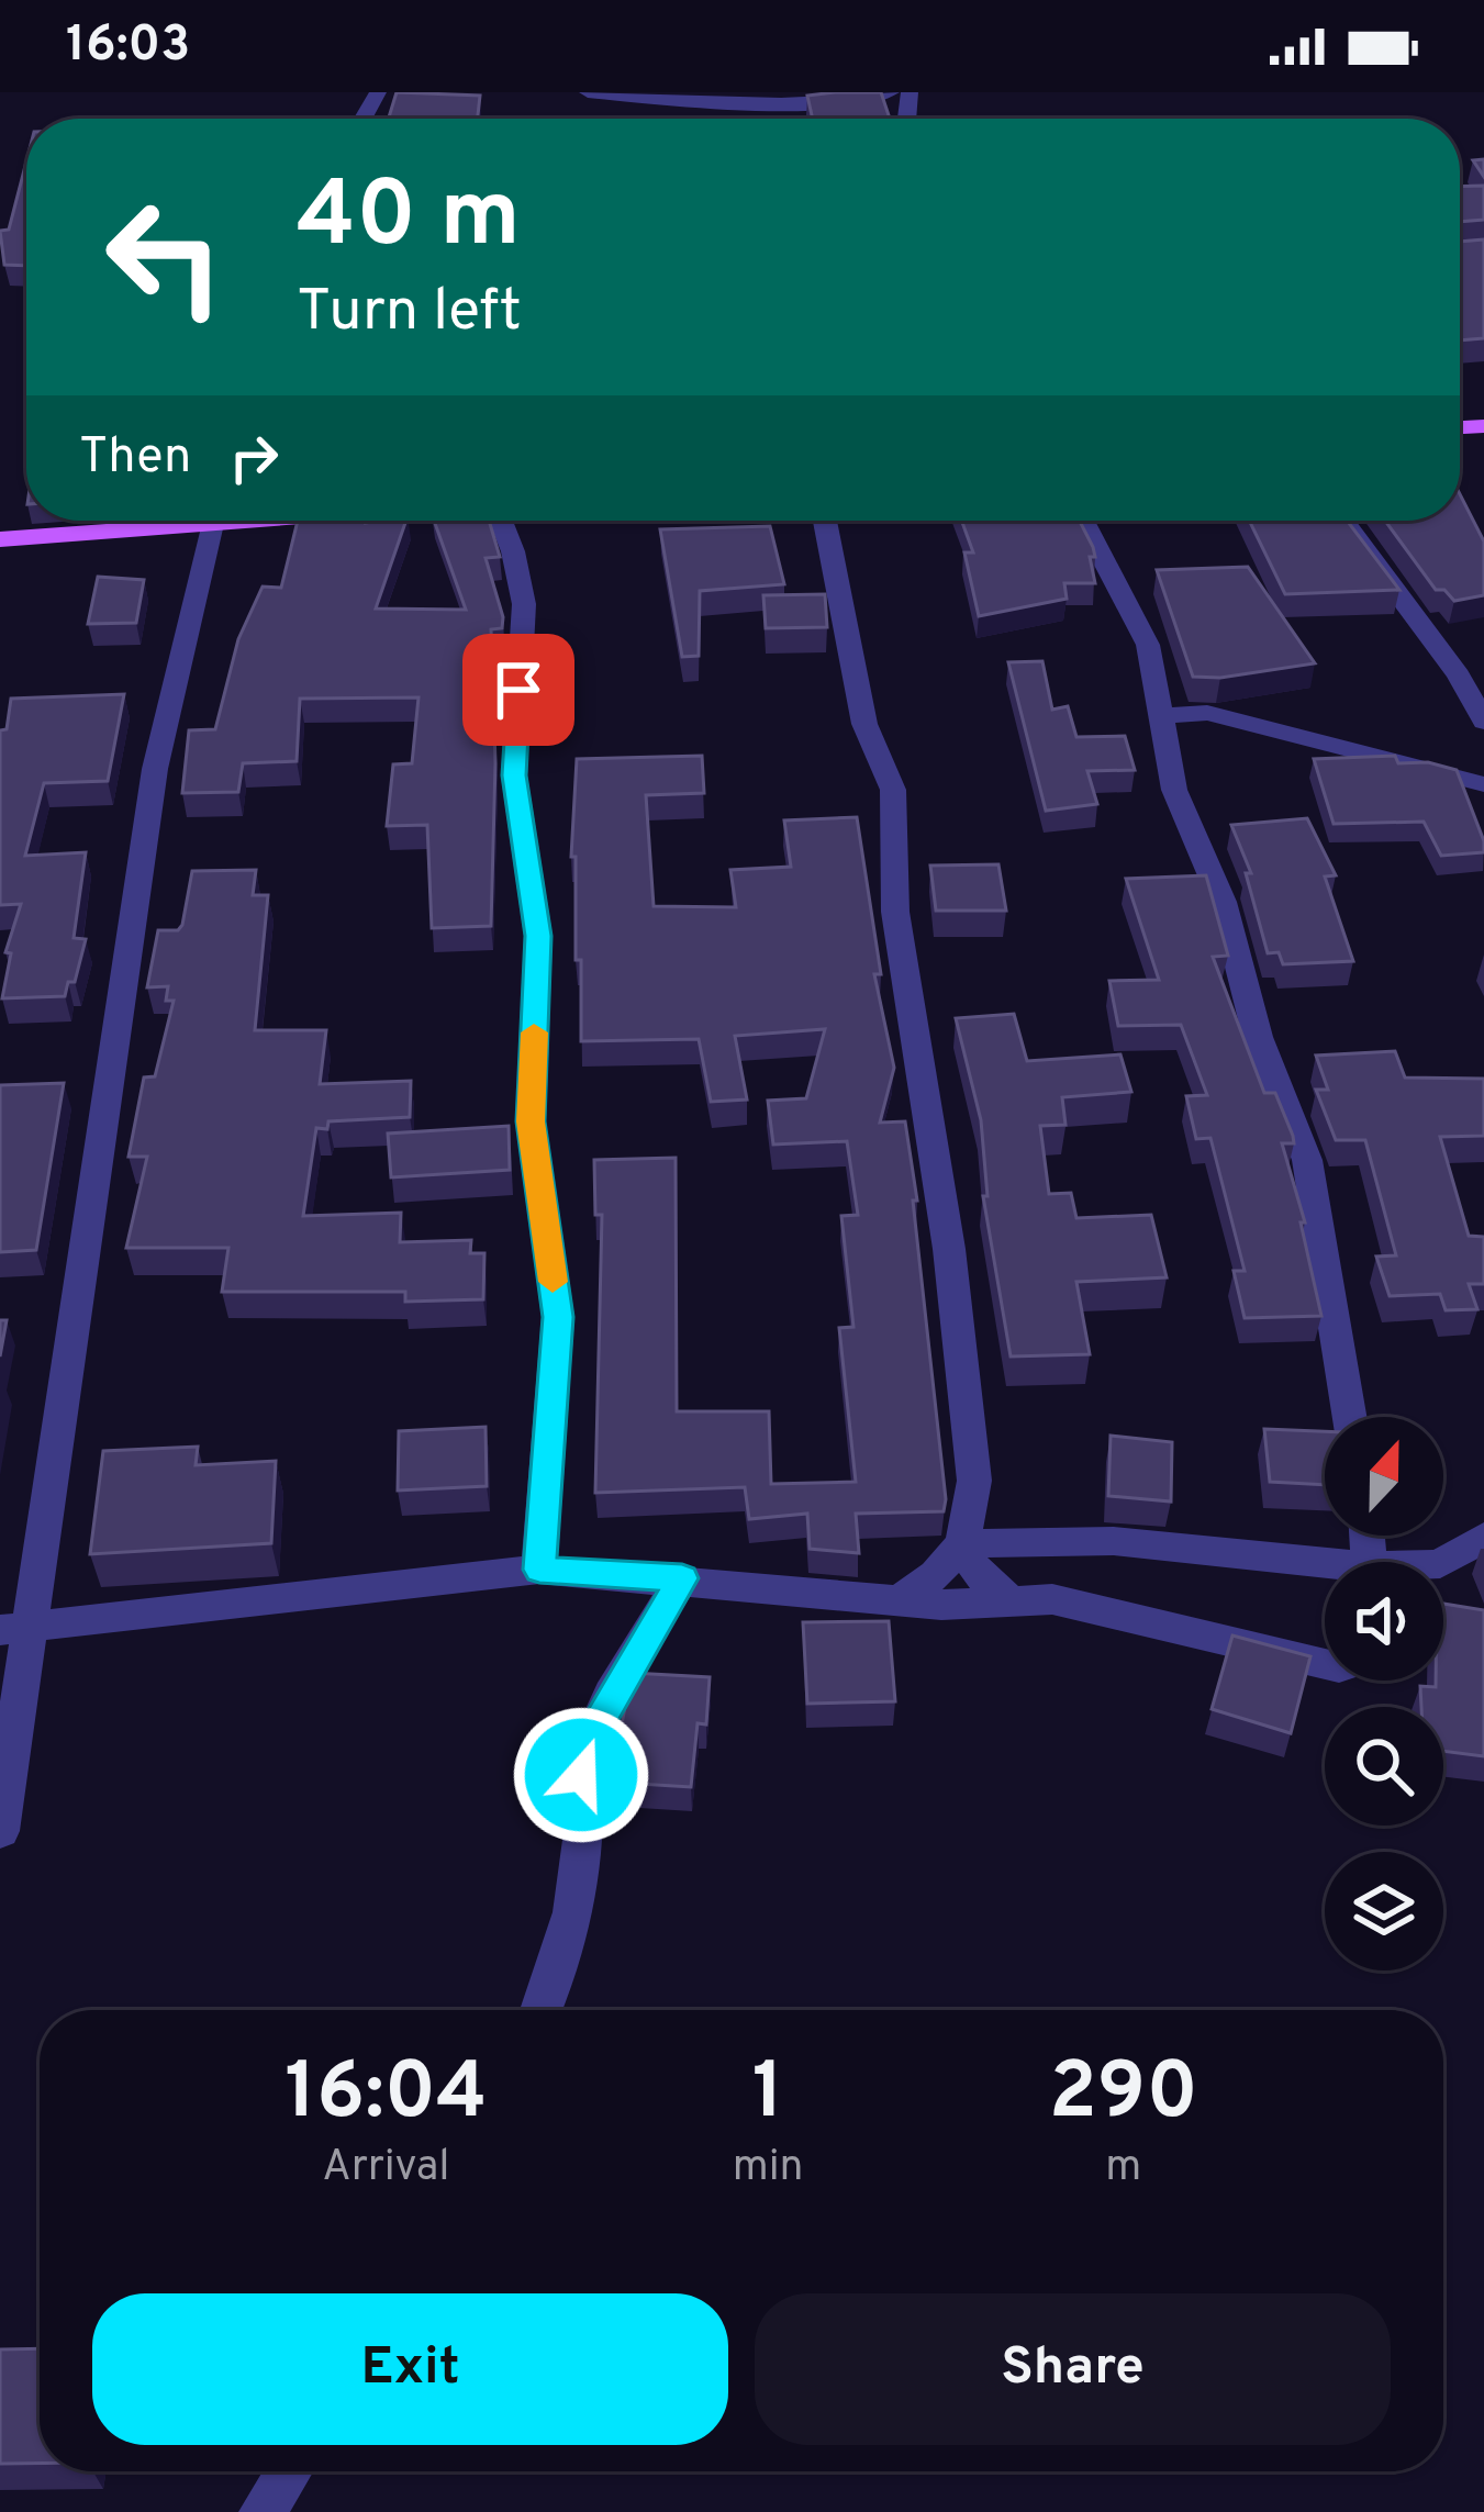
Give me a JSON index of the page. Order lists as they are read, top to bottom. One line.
{"north":"top","page":{"status":"16:03","turn":["40 m","Turn left"],"then":"Then","eta":["16:04","Arrival","1","min","290","m"],"buttons":["Exit","Share"]}}
